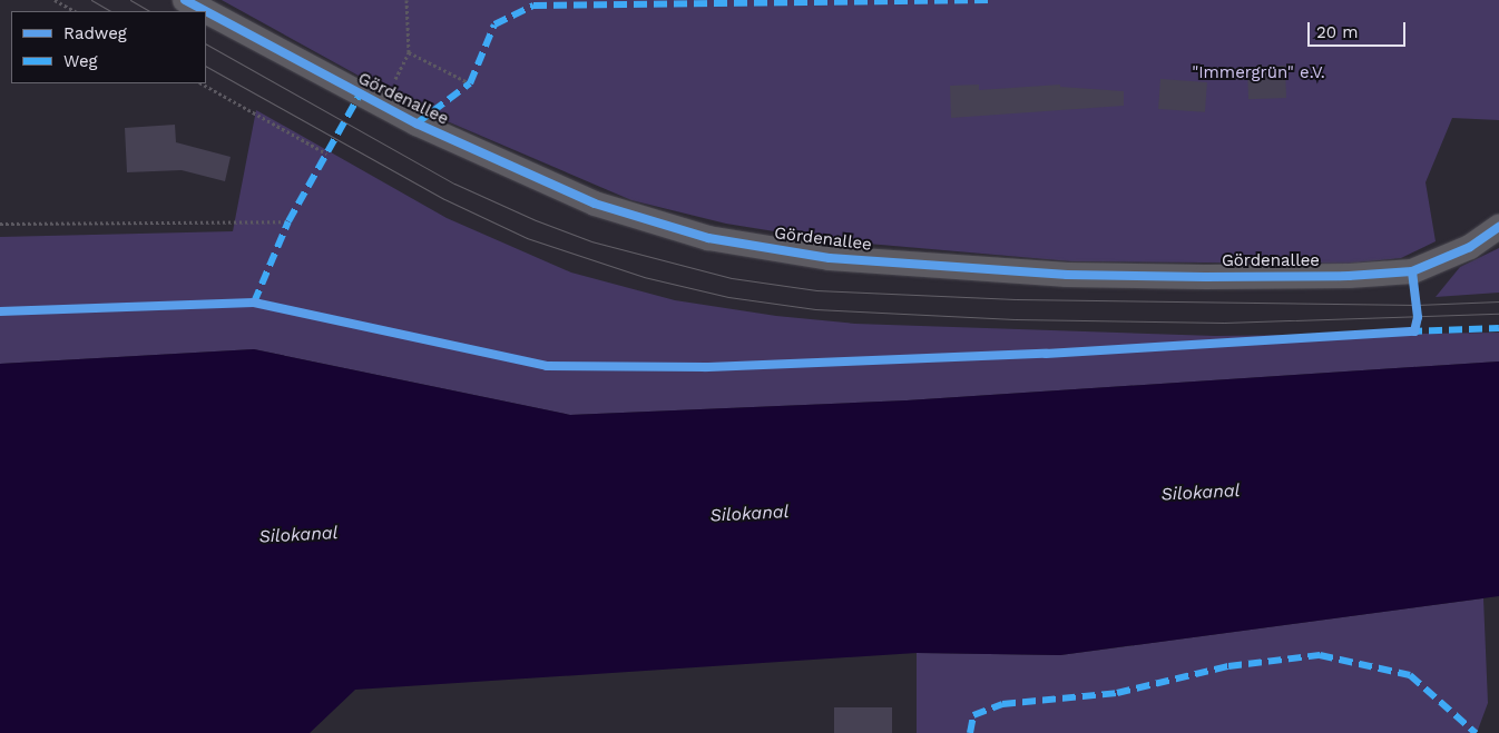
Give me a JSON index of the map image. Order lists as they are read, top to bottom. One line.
{"streets":{"street":["Gördenallee"]},"water":["Silokanal"],"parks":["\"Immergrün\" e.V."],"legend":["Radweg","Weg"],"scale_bar":"20 m"}
